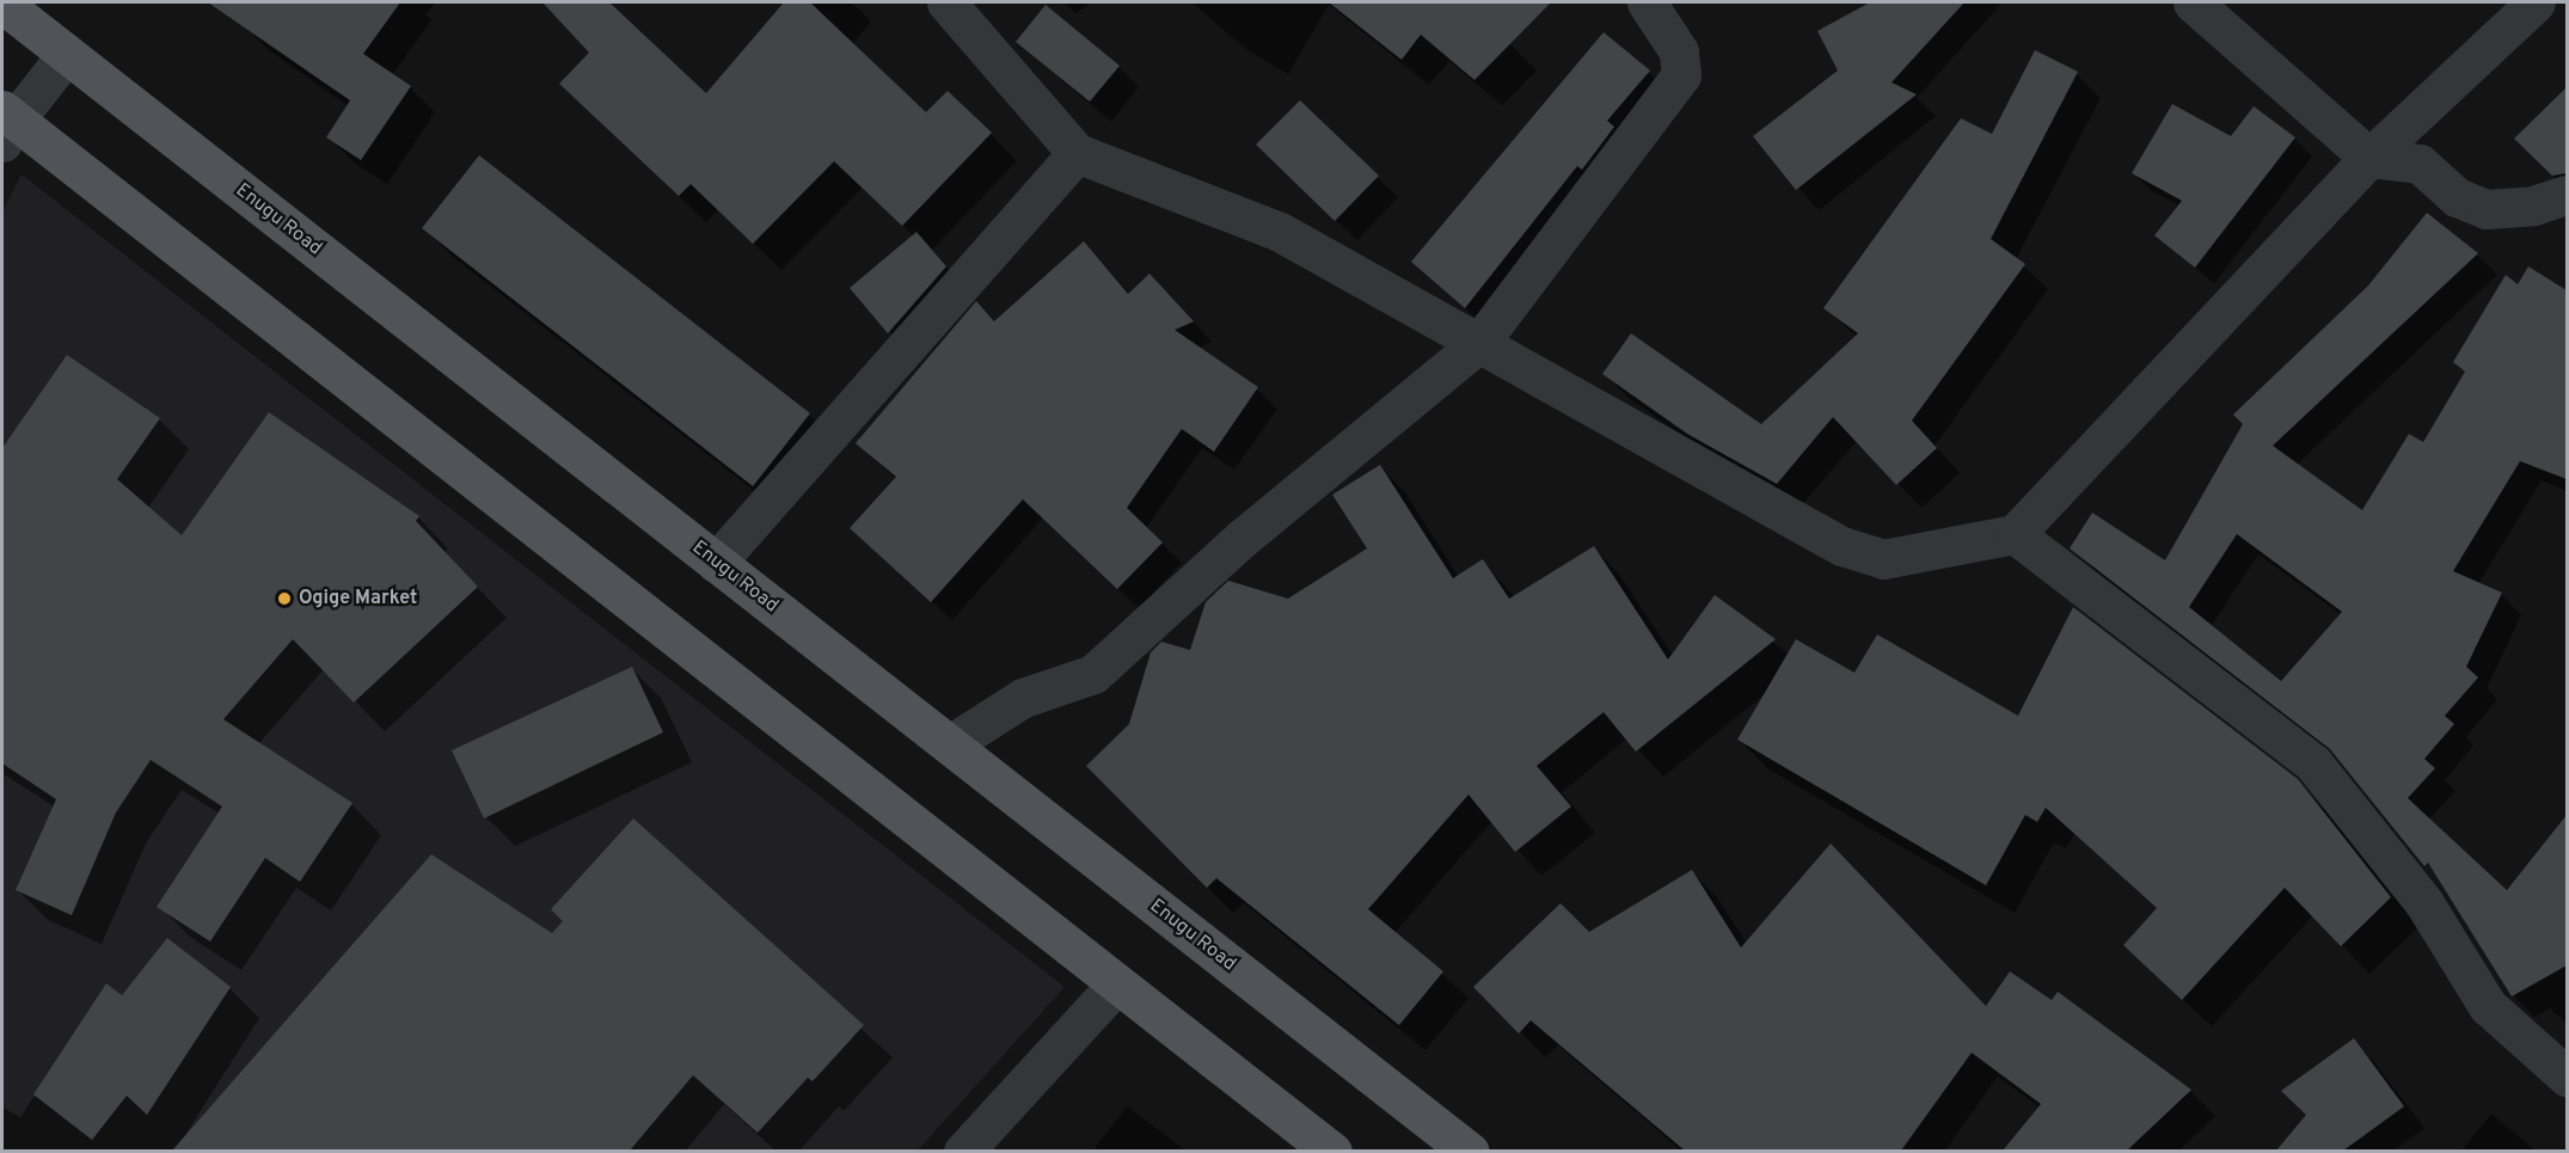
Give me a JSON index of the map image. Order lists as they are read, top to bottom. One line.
{"streets":{"main road":["Enugu Road"]},"places":["Ogige Market"]}
